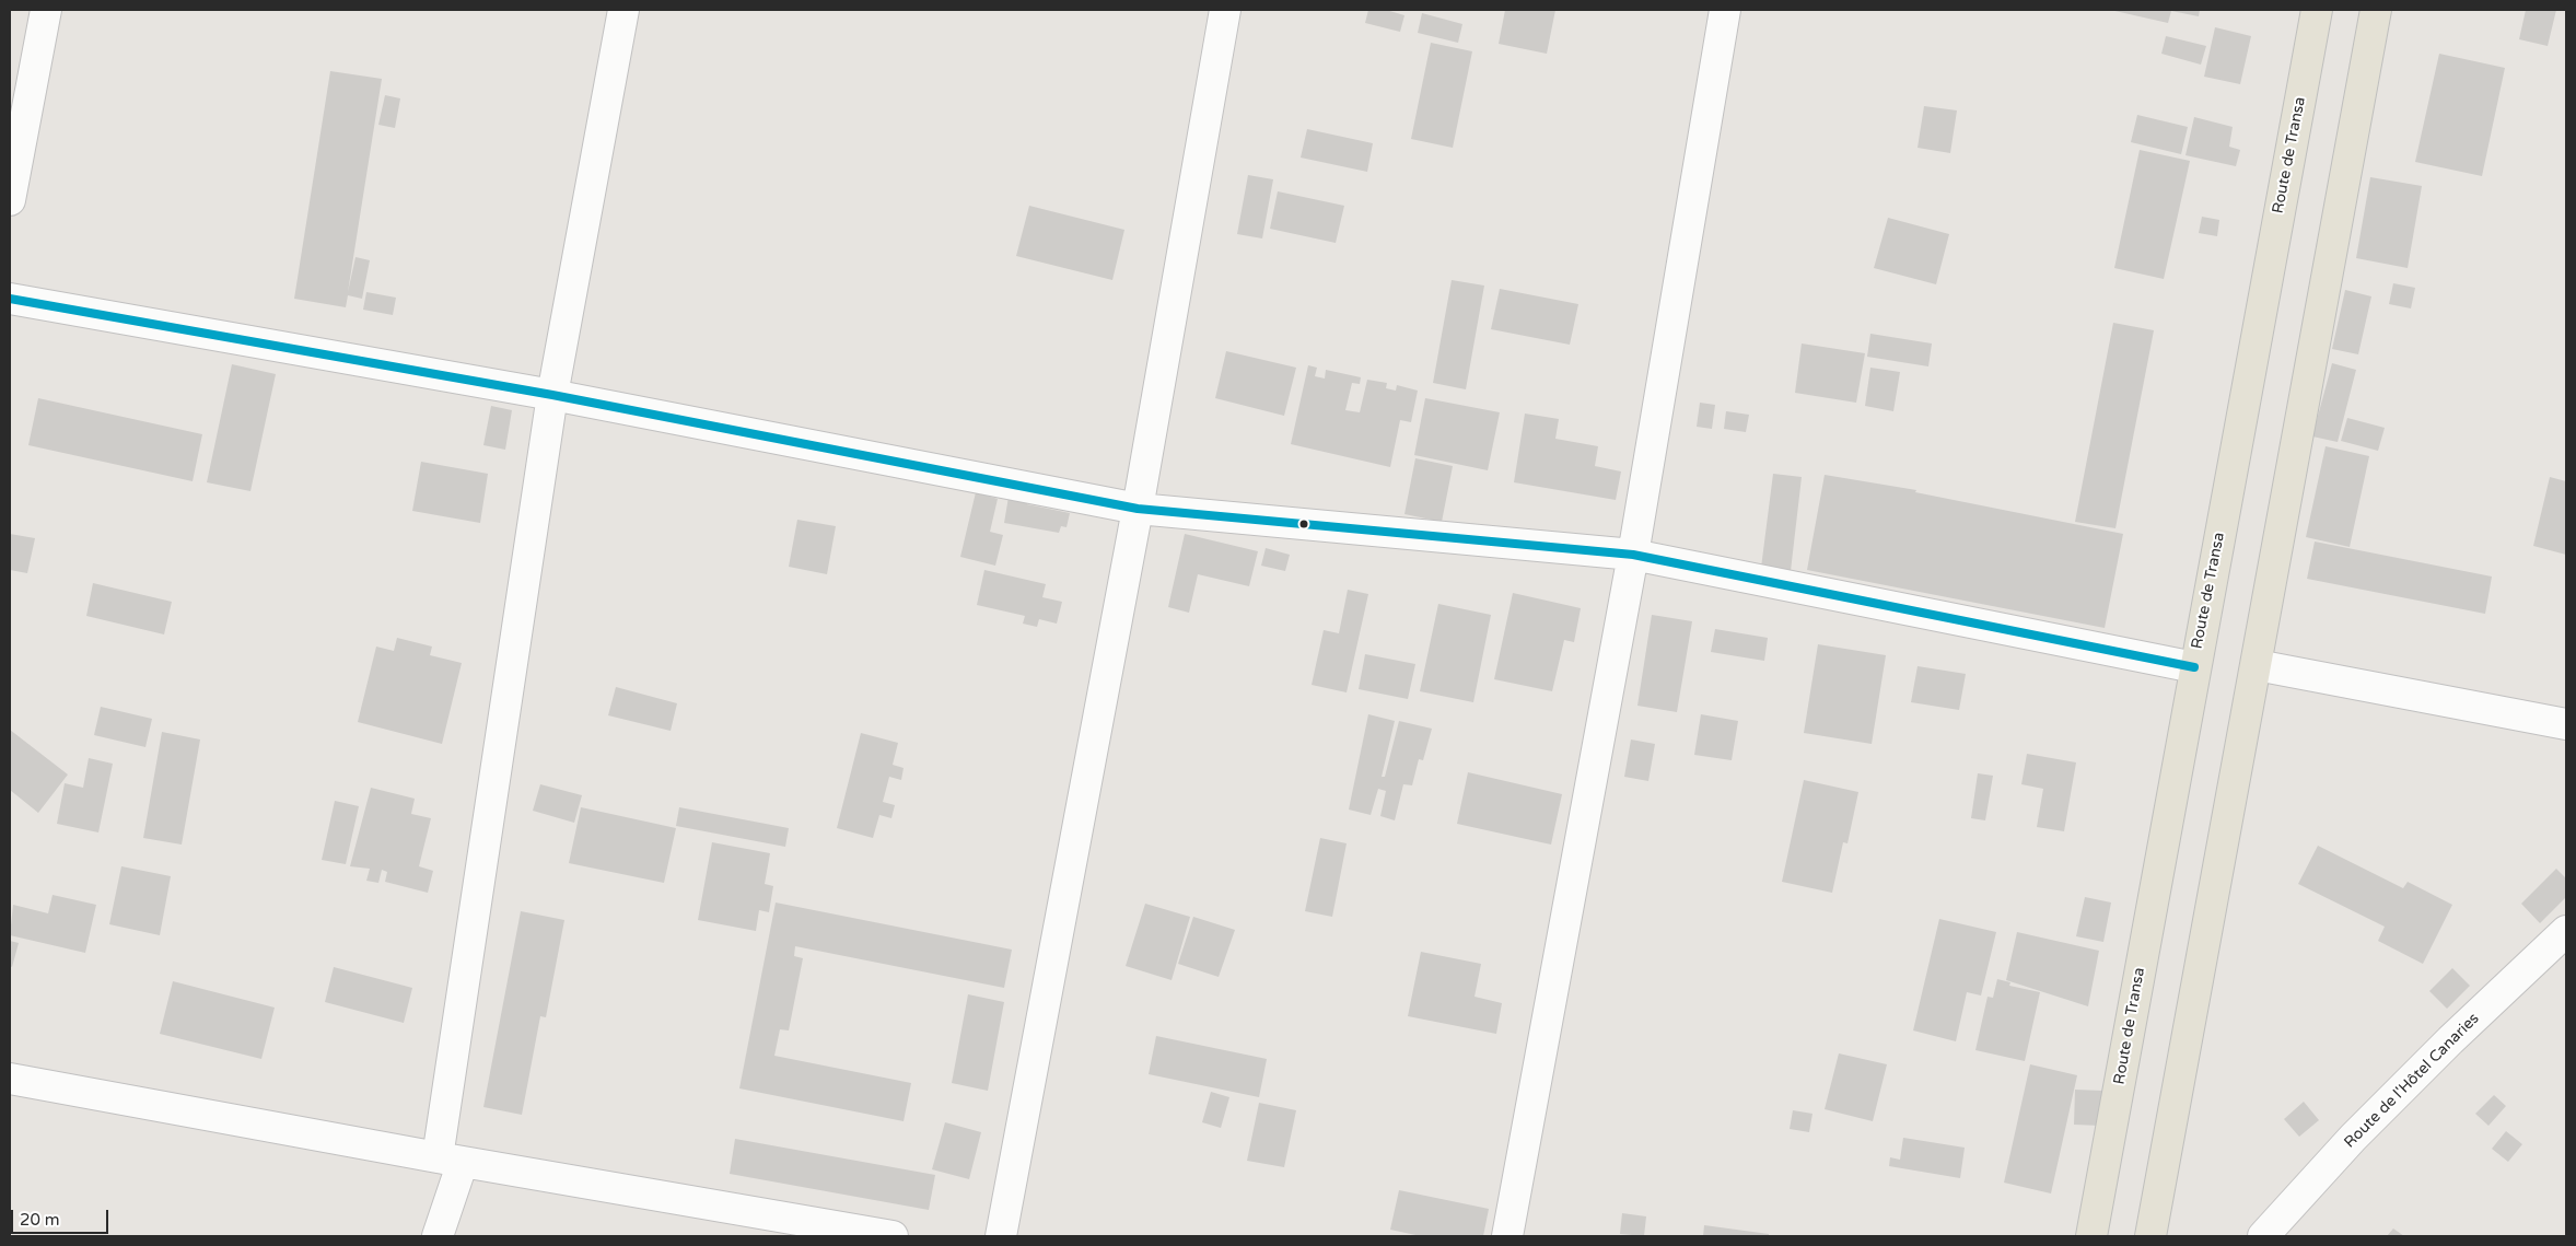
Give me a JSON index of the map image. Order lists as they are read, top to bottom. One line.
{"streets":{"main road":["Route de Transa"],"street":["Route de l'Hôtel Canaries"]},"scale_bar":"20 m"}
